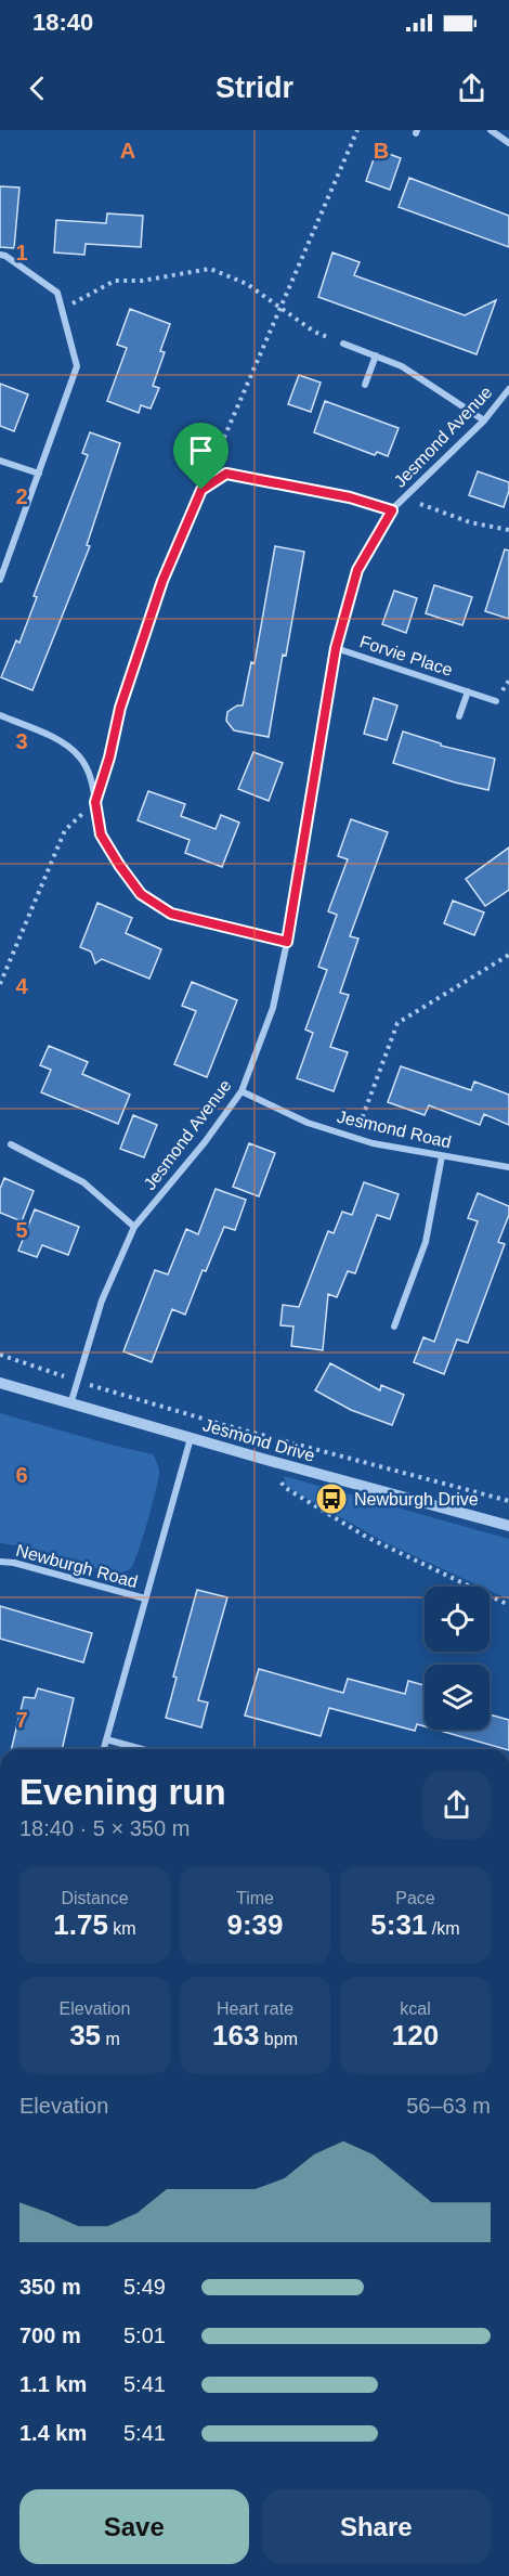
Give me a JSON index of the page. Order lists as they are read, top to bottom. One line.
{"streets":{"street":["Jesmond Avenue","Forvie Place","Jesmond Road","Jesmond Drive","Newburgh Road"]},"crossings":[["Jesmond Avenue","Forvie Place"],["Jesmond Avenue","Jesmond Road"],["Jesmond Avenue","Jesmond Drive"]],"places":{"bus stop":["Newburgh Drive"]},"page":{"status":"18:40","header":"Stridr","heading":["Evening run","18:40 · 5 × 350 m"],"stats":[["Distance","1.75 km"],["Time","9:39"],["Pace","5:31 /km"],["Elevation","35 m"],["Heart rate","163 bpm"],["kcal","120"]],"chart":["Elevation","56–63 m"],"list":[{"name":"350 m","note":"5:49"},{"name":"700 m","note":"5:01"},{"name":"1.1 km","note":"5:41"},{"name":"1.4 km","note":"5:41"}],"buttons":["Save","Share"]},"grid":{"columns":["A","B"],"rows":["1","2","3","4","5","6","7"]}}
